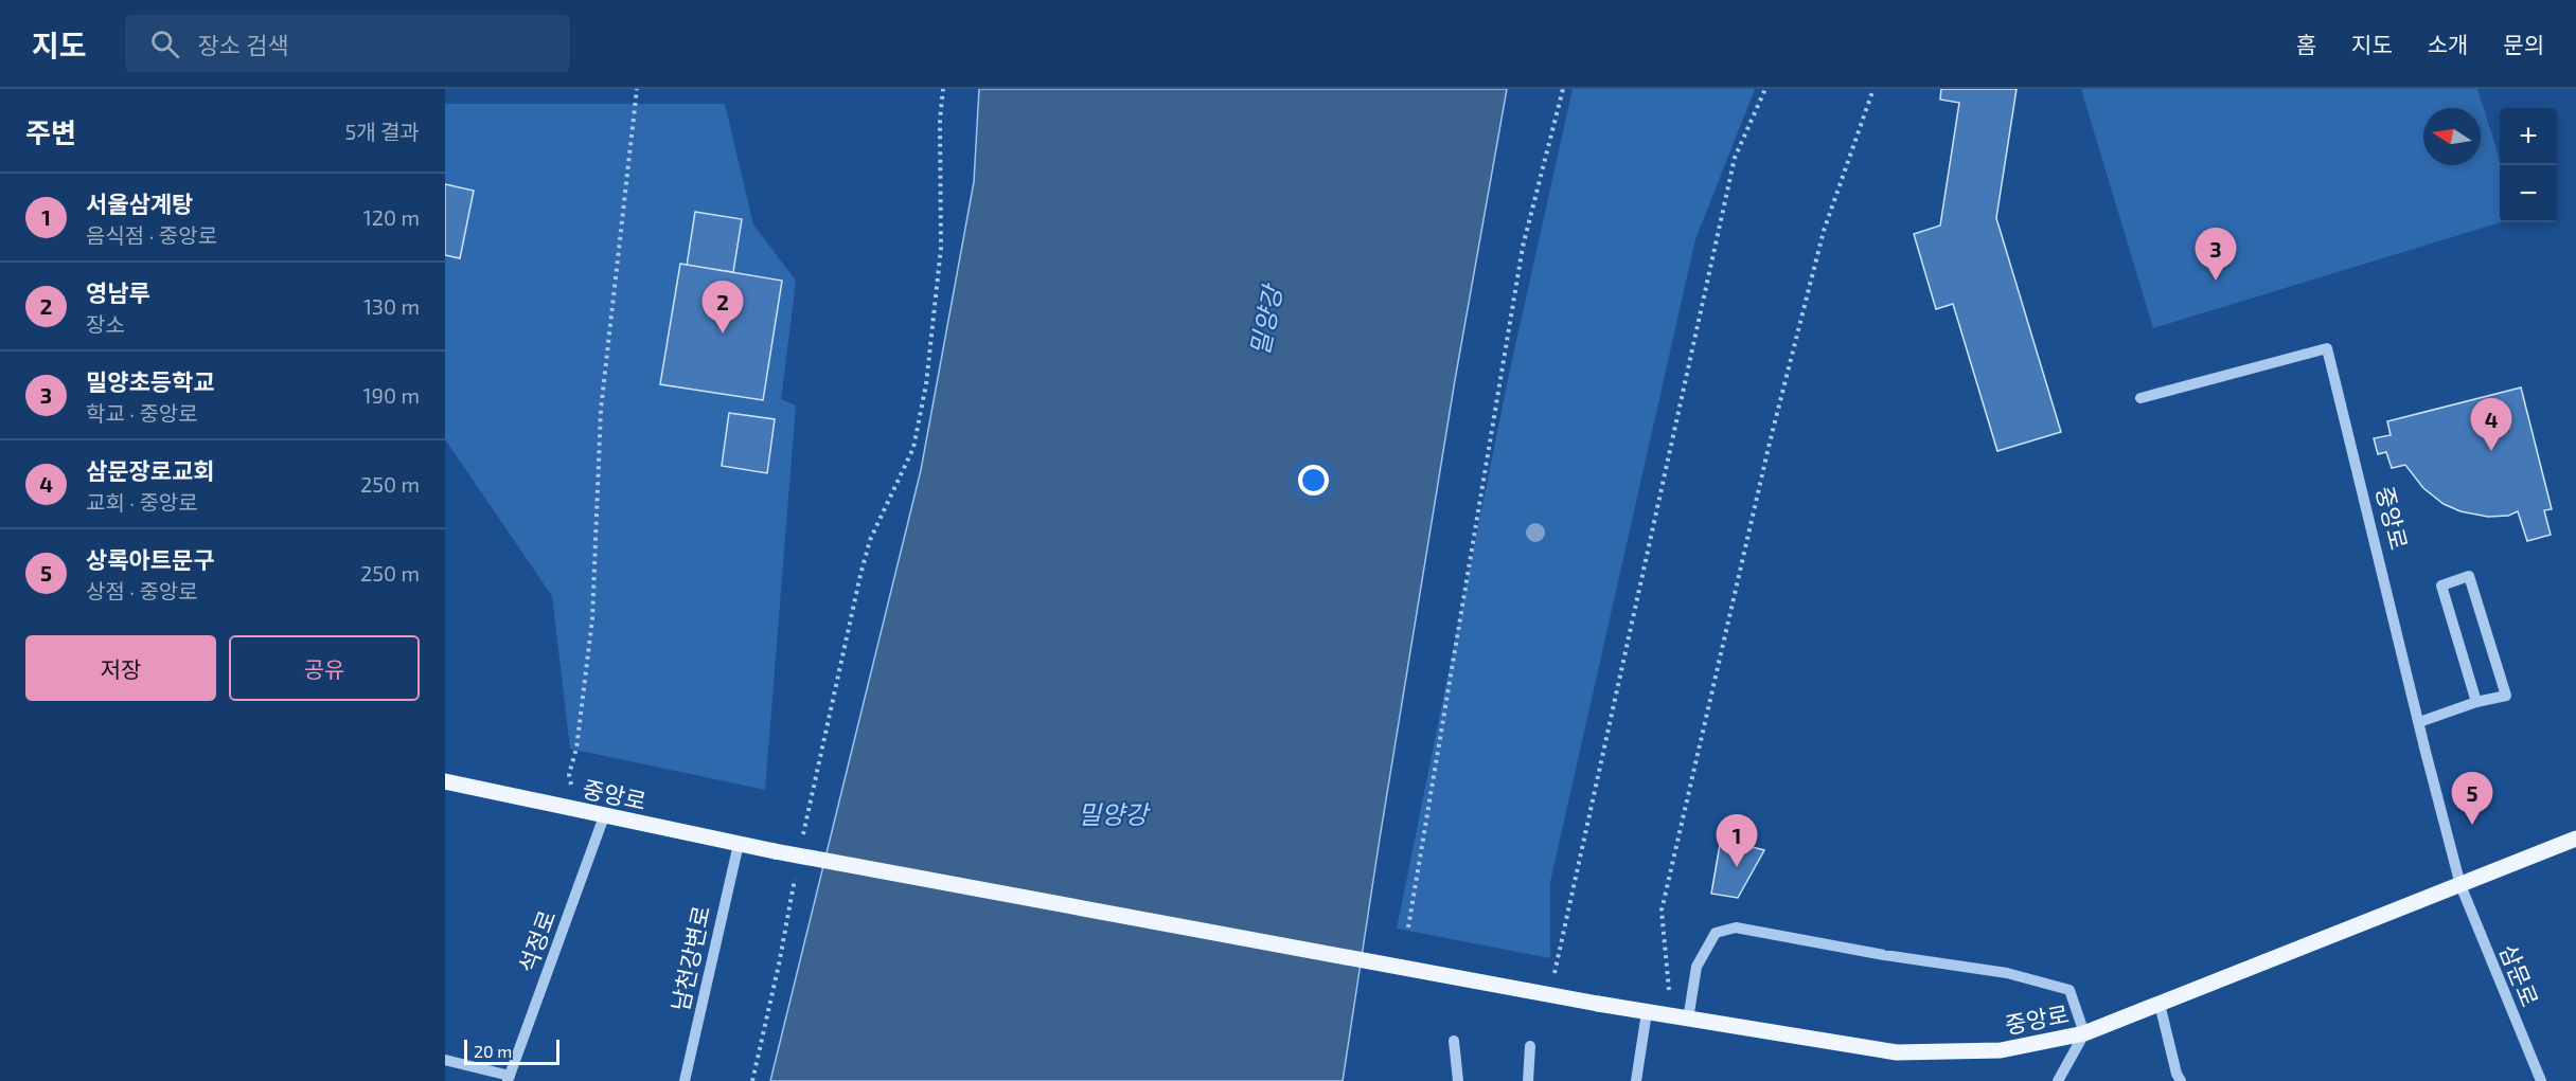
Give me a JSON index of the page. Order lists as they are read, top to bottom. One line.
{"streets":{"main road":["중앙로"],"street":["석정로","남천강변로","삼문로"]},"crossings":[["중앙로","석정로"],["중앙로","남천강변로"],["중앙로","삼문로"]],"water":["밀양강"],"scale_bar":"20 m","north":"left","page":{"header":"지도","search":"장소 검색","nav":["홈","지도","소개","문의"],"heading":["주변","5개 결과"],"map_buttons":["+","−"],"list":[{"mark":"1","name":"서울삼계탕","note":"음식점 · 중앙로","value":"120 m"},{"mark":"2","name":"영남루","note":"장소","value":"130 m"},{"mark":"3","name":"밀양초등학교","note":"학교 · 중앙로","value":"190 m"},{"mark":"4","name":"삼문장로교회","note":"교회 · 중앙로","value":"250 m"},{"mark":"5","name":"상록아트문구","note":"상점 · 중앙로","value":"250 m"}],"pins":["3","2","4","5","1"],"buttons":["저장","공유"],"scale":"20 m"}}
